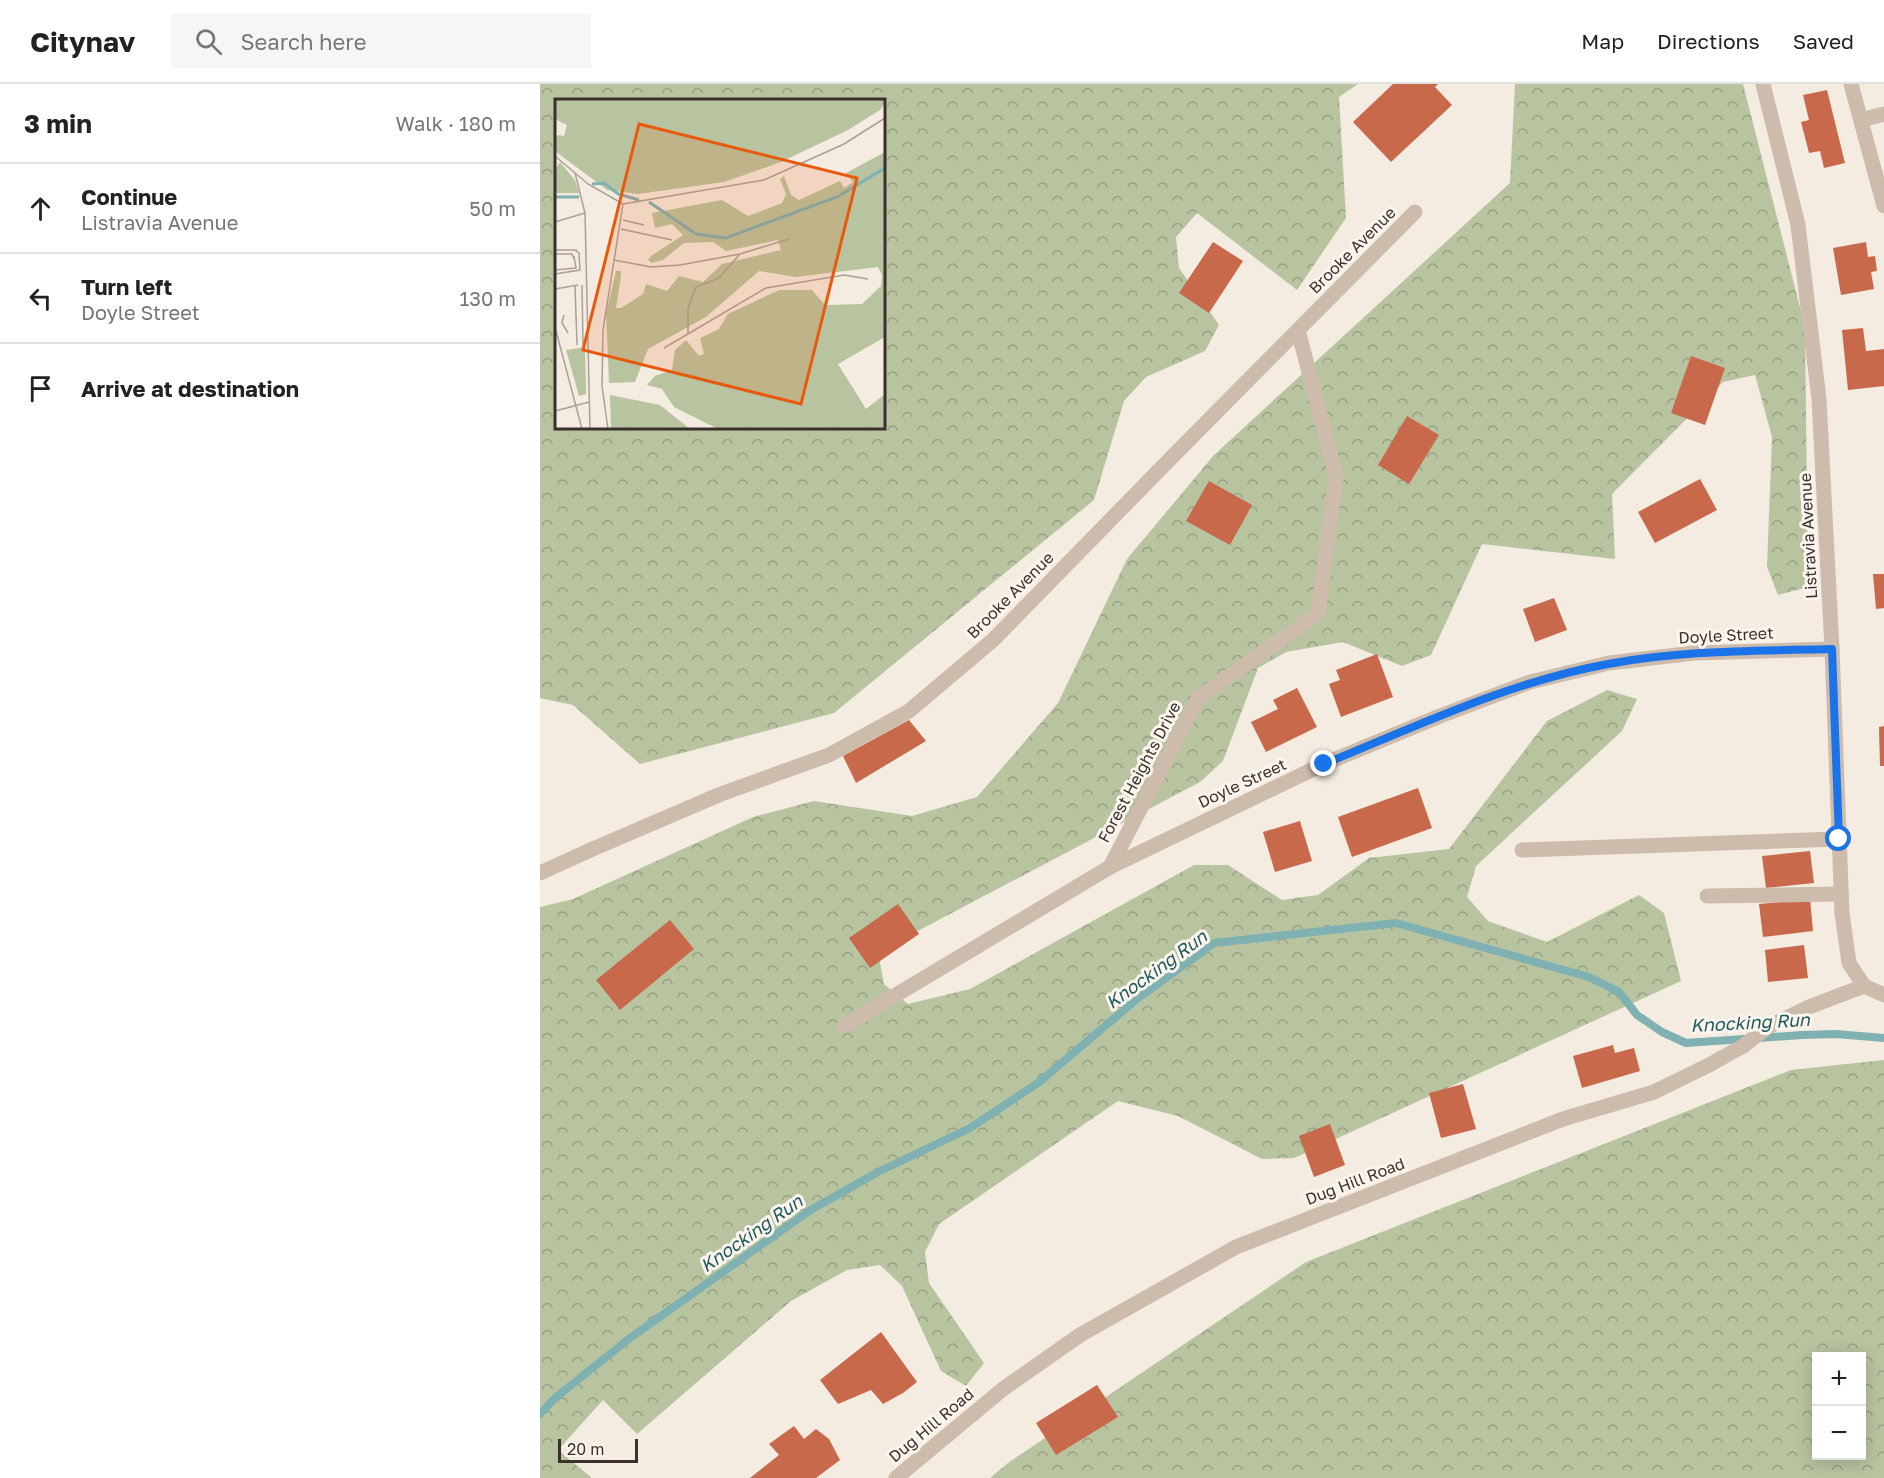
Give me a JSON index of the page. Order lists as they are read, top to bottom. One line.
{"streets":{"street":["Brooke Avenue","Listravia Avenue","Doyle Street","Forest Heights Drive","Dug Hill Road"]},"crossings":[["Brooke Avenue","Forest Heights Drive"],["Listravia Avenue","Doyle Street"],["Listravia Avenue","Dug Hill Road"],["Doyle Street","Forest Heights Drive"]],"water":["Knocking Run"],"scale_bar":"20 m","page":{"header":"Citynav","search":"Search here","nav":["Map","Directions","Saved"],"heading":["3 min","Walk · 180 m"],"list":[["Continue","Listravia Avenue","50 m"],["Turn left","Doyle Street","130 m"],"Arrive at destination"],"map_buttons":["+","−"],"scale":"20 m"}}
